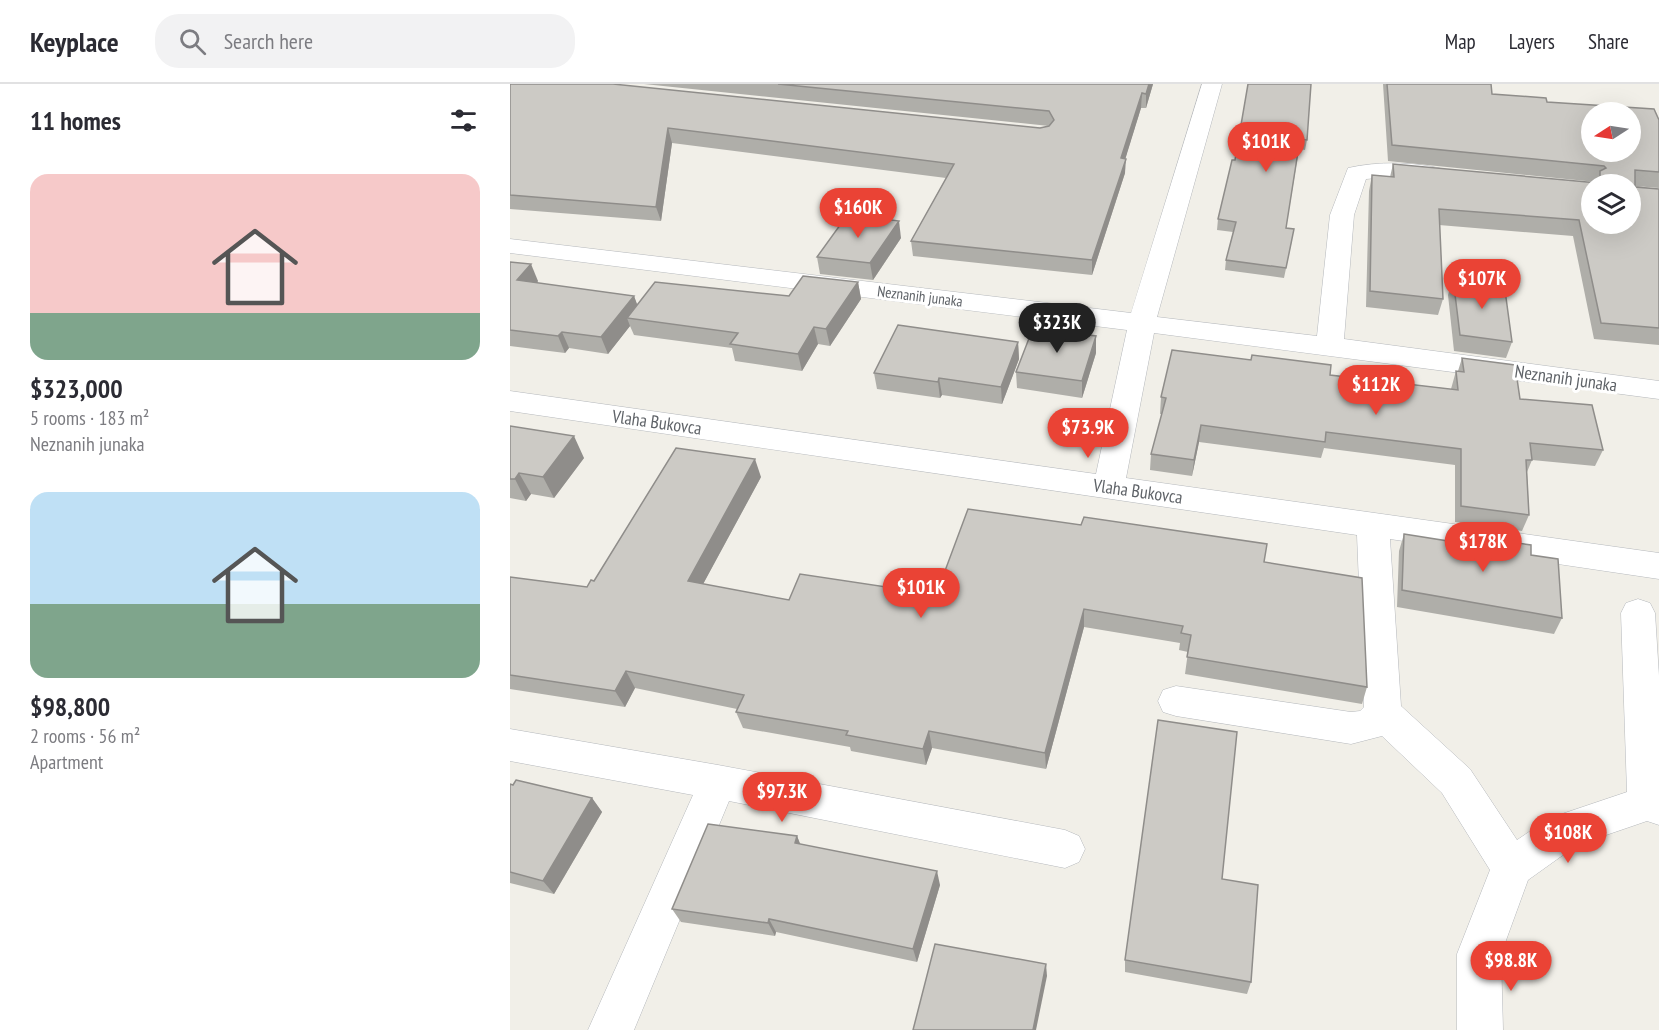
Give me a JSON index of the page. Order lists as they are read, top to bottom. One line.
{"streets":{"street":["Neznanih junaka","Vlaha Bukovca"]},"north":"left","page":{"header":"Keyplace","search":"Search here","nav":["Map","Layers","Share"],"heading":"11 homes","price":["$101K","$160K","$107K","$323K","$112K","$73.9K","$178K","$101K","$97.3K","$108K","$98.8K"],"list":[{"name":"$323,000","note":"5 rooms · 183 m² · Neznanih junaka"},{"name":"$98,800","note":"2 rooms · 56 m² · Apartment"}]}}
